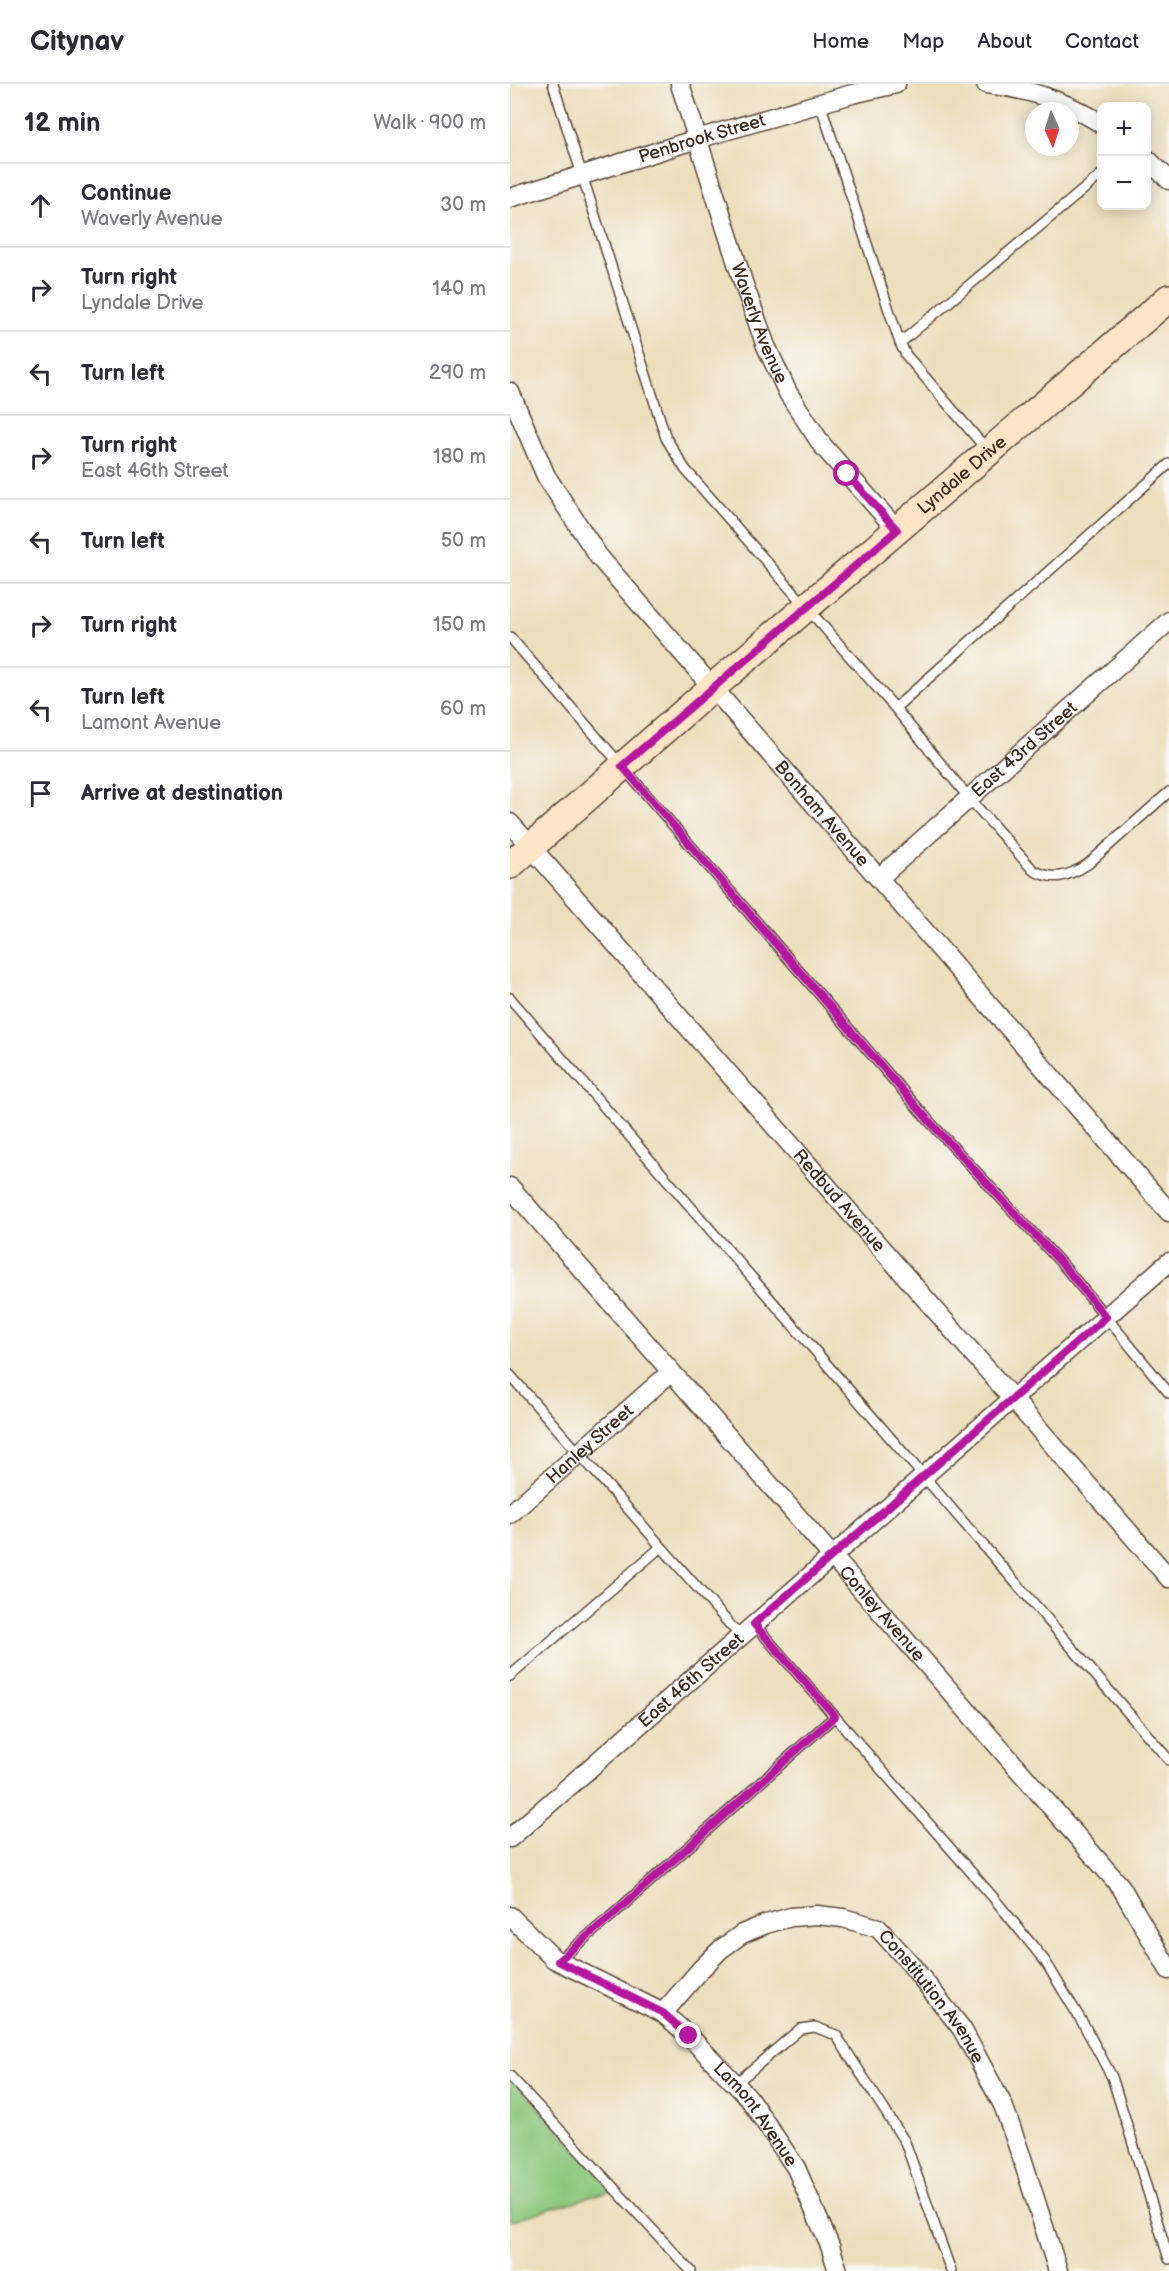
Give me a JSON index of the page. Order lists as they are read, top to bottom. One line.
{"streets":{"street":["Penbrook Street","Waverly Avenue","Lyndale Drive","East 43rd Street","Bonham Avenue","Redbud Avenue","Hanley Street","Conley Avenue","East 46th Street","Constitution Avenue","Lamont Avenue"]},"crossings":[["Penbrook Street","Waverly Avenue"],["Waverly Avenue","Lyndale Drive"],["Lyndale Drive","Bonham Avenue"],["Lyndale Drive","Redbud Avenue"],["East 43rd Street","Bonham Avenue"],["Redbud Avenue","East 46th Street"],["Hanley Street","Conley Avenue"],["Conley Avenue","East 46th Street"],["Constitution Avenue","Lamont Avenue"]],"north":"bottom","page":{"header":"Citynav","nav":["Home","Map","About","Contact"],"heading":["12 min","Walk · 900 m"],"map_buttons":["+","−"],"list":[["Continue","Waverly Avenue","30 m"],["Turn right","Lyndale Drive","140 m"],["Turn left","290 m"],["Turn right","East 46th Street","180 m"],["Turn left","50 m"],["Turn right","150 m"],["Turn left","Lamont Avenue","60 m"],"Arrive at destination"]}}
